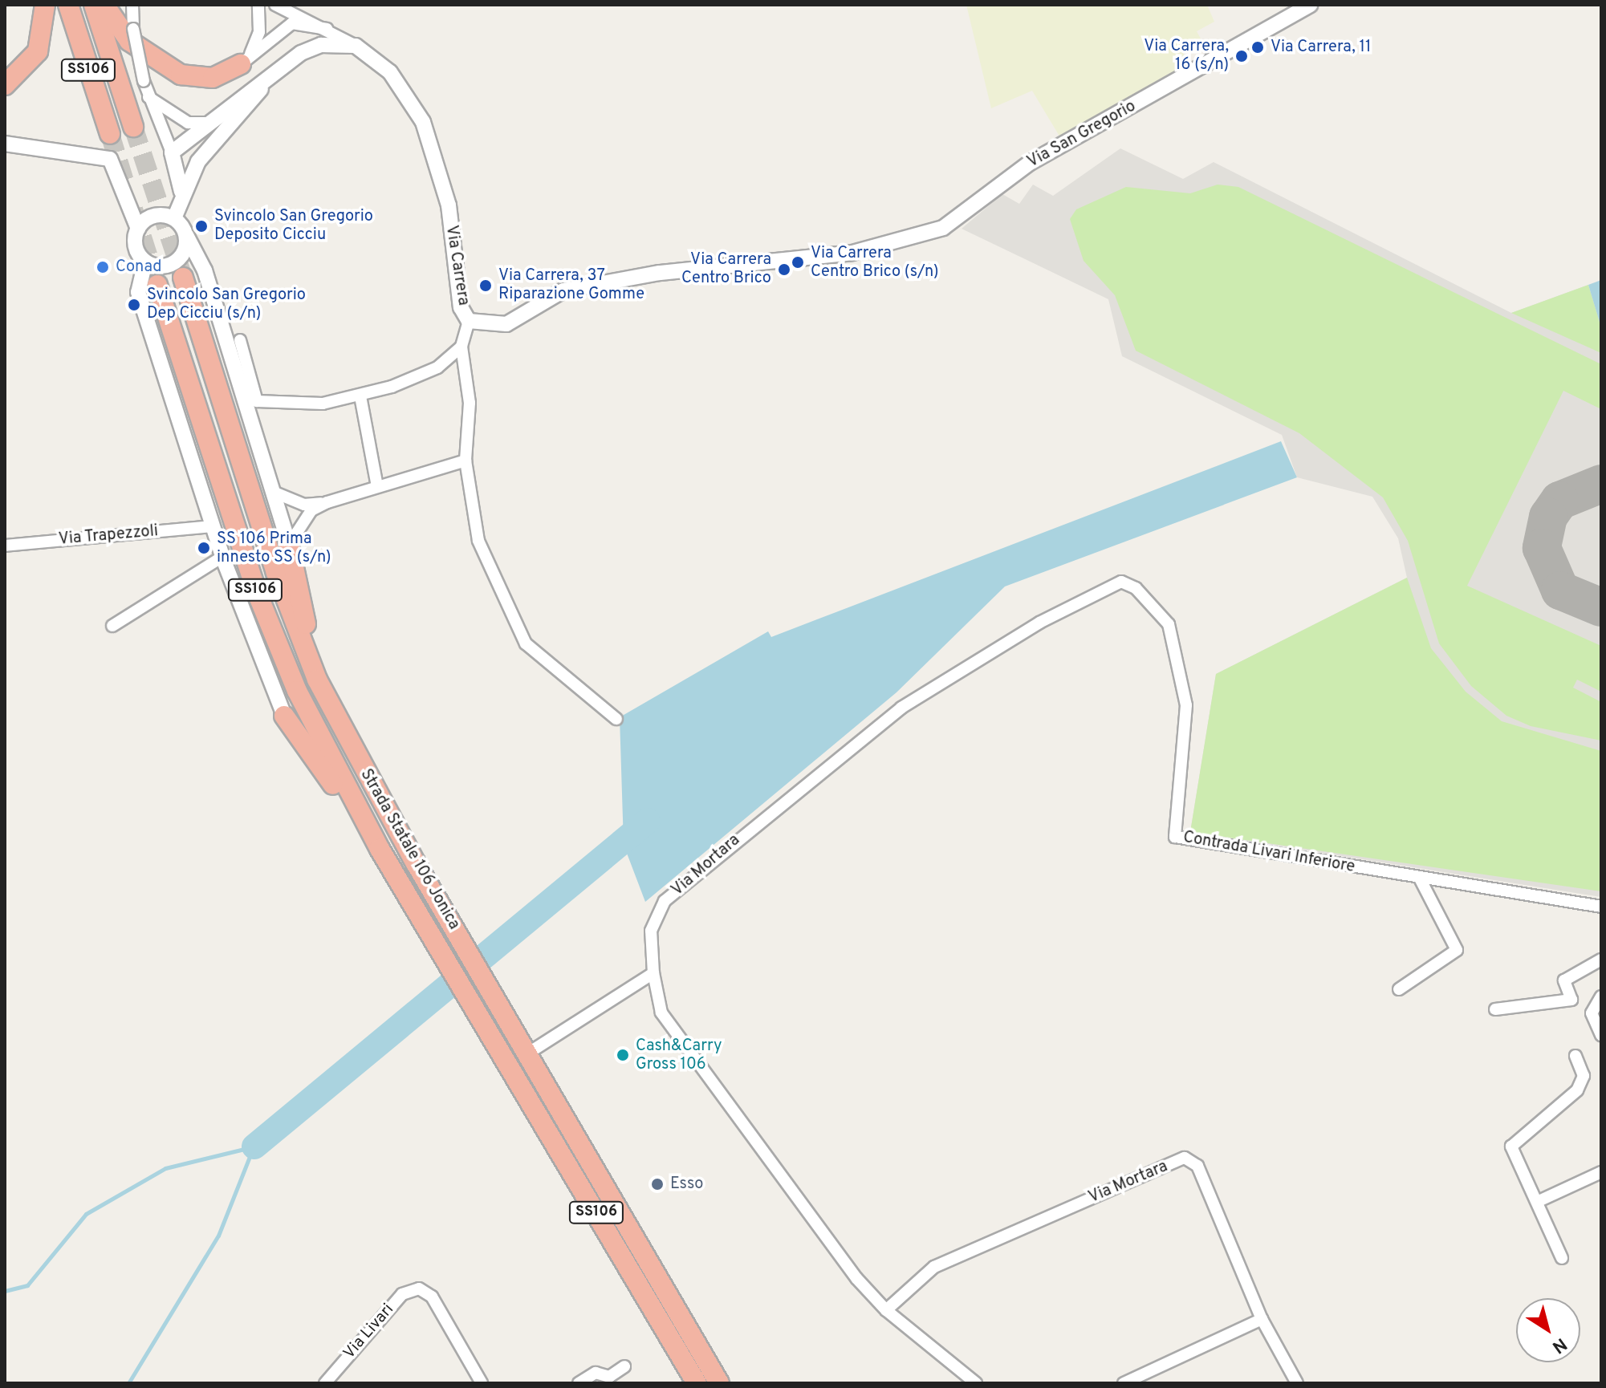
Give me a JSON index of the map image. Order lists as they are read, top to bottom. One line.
{"streets":{"highway":["SS106","Strada Statale 106 Jonica"],"street":["Via San Gregorio","Via Carrera","Via Trapezzoli","Contrada Livari Inferiore","Via Mortara","Via Livari"]},"crossings":[["Via San Gregorio","Via Carrera"],["Contrada Livari Inferiore","Via Mortara"]],"places":["Via Carrera, 11","Via Carrera, 16 (s/n)","Svincolo San Gregorio Deposito Cicciu","Via Carrera Centro Brico (s/n)","Conad","Via Carrera Centro Brico","Via Carrera, 37 Riparazione Gomme","Svincolo San Gregorio Dep Cicciu (s/n)","SS 106 Prima innesto SS (s/n)","Cash&Carry Gross 106","Esso"],"north":"bottom right"}
